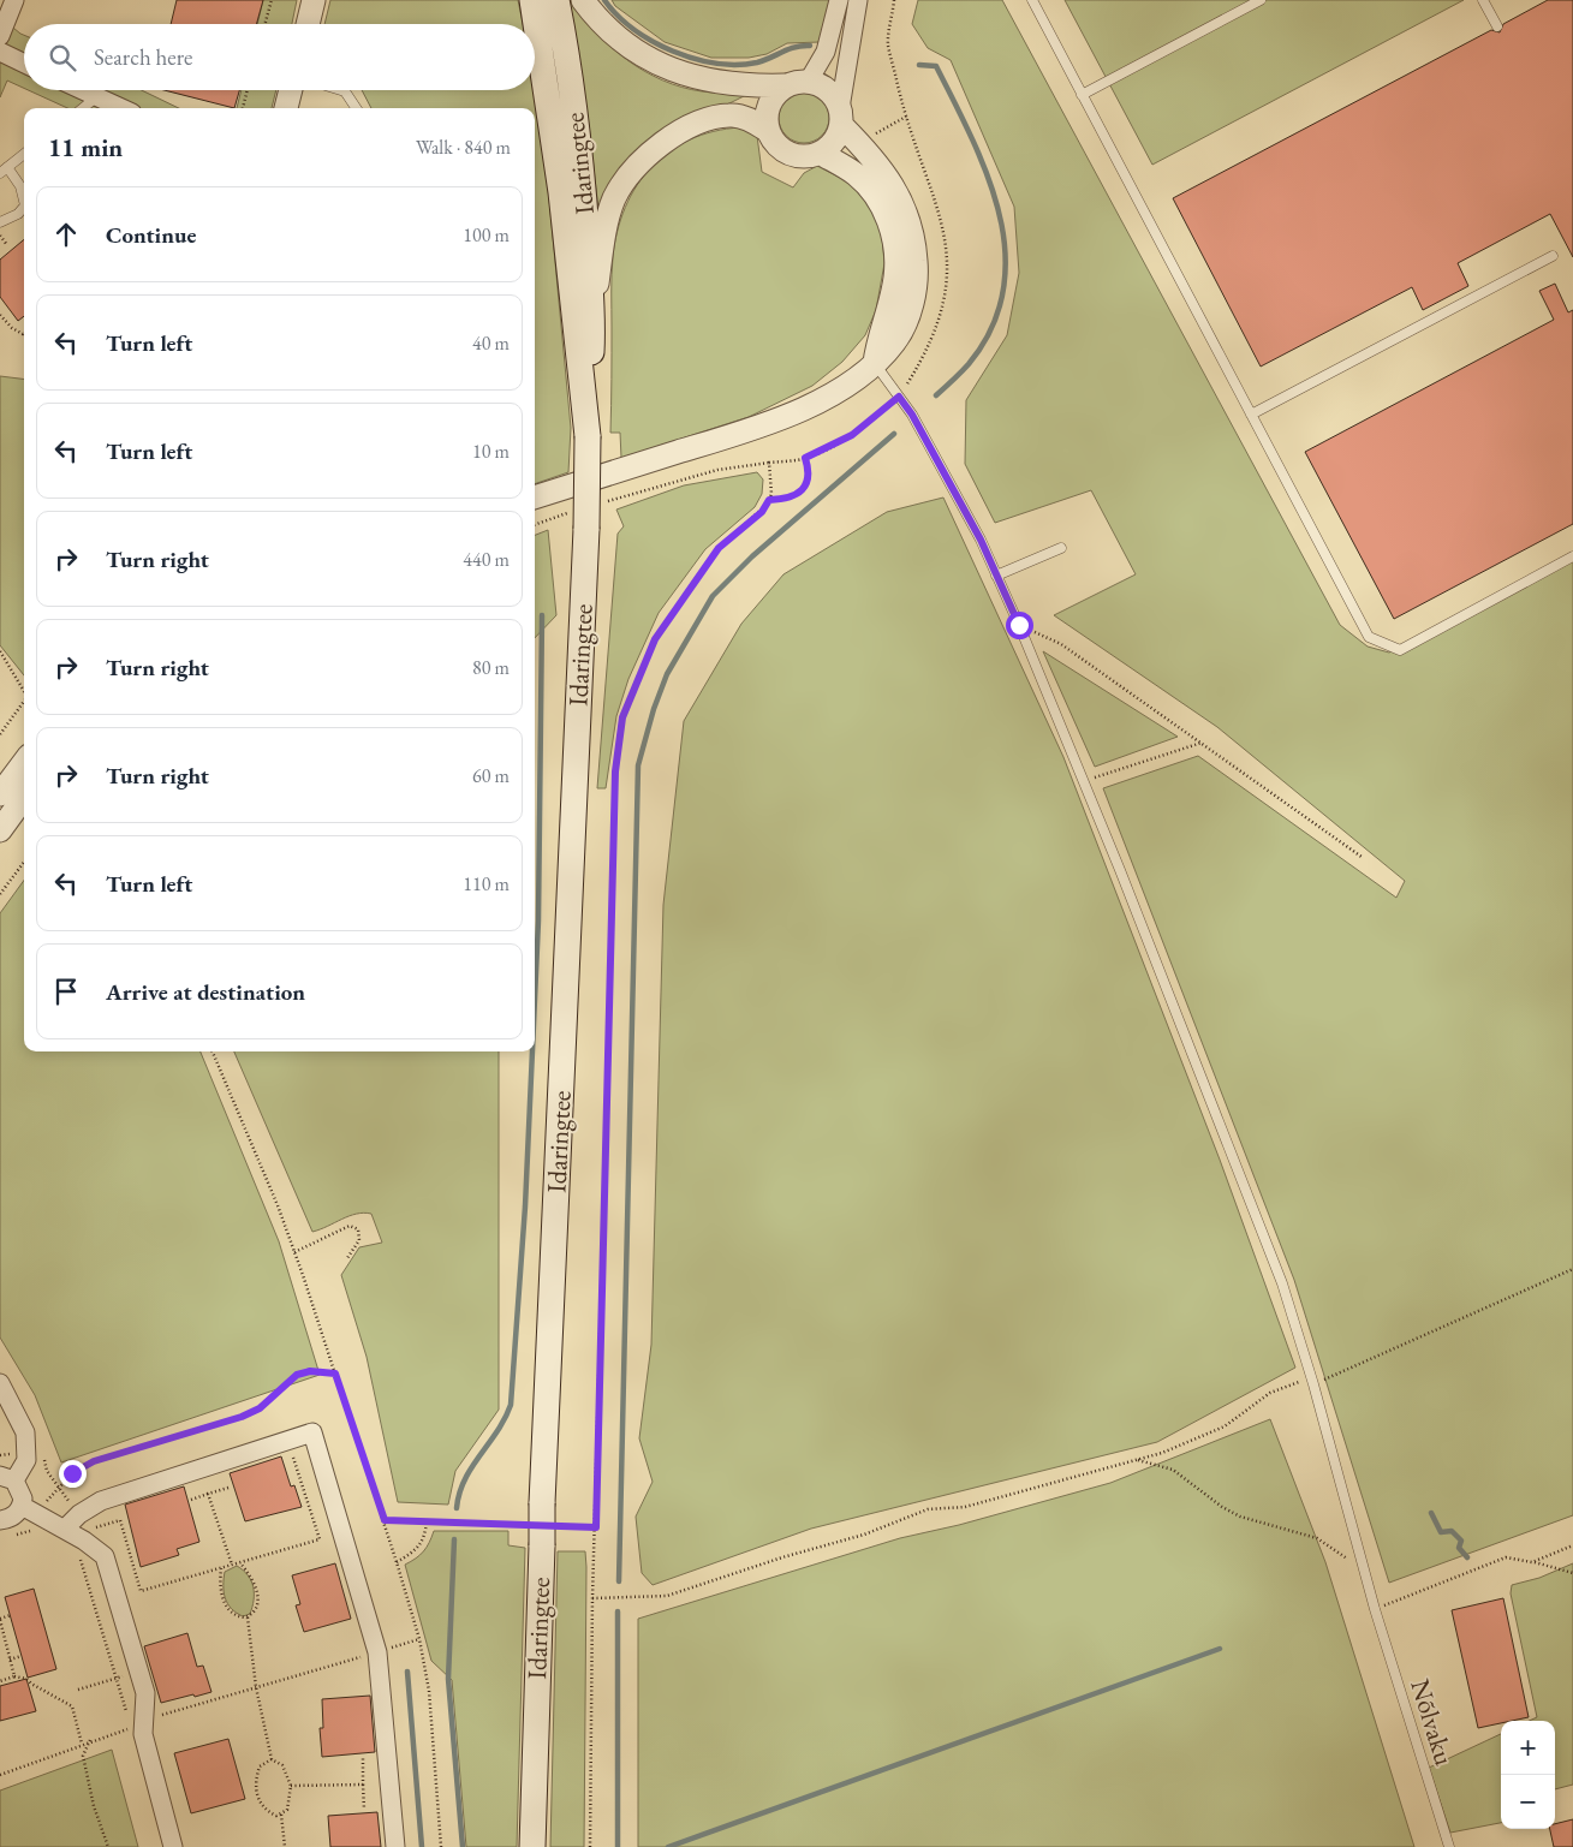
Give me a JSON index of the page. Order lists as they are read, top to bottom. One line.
{"streets":{"main road":["Idaringtee"],"lane":["Nõlvaku"]},"page":{"search":"Search here","heading":["11 min","Walk · 840 m"],"list":[["Continue","100 m"],["Turn left","40 m"],["Turn left","10 m"],["Turn right","440 m"],["Turn right","80 m"],["Turn right","60 m"],["Turn left","110 m"],"Arrive at destination"],"map_buttons":["+","−"]}}
